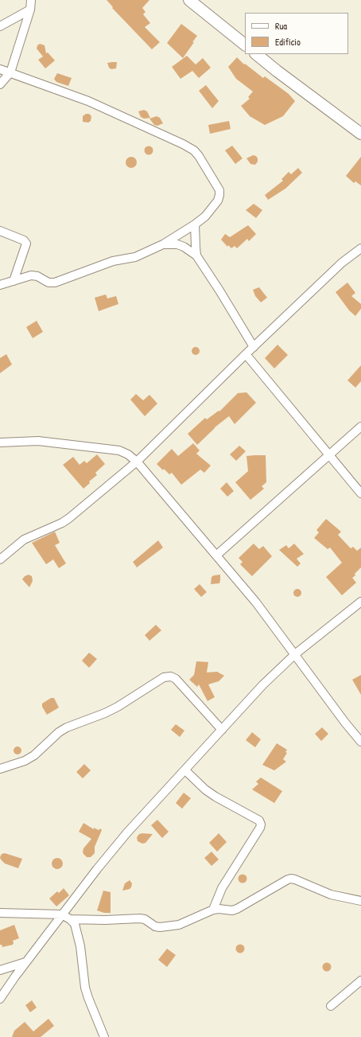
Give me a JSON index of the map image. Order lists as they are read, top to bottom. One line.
{"legend":["Rua","Edifício"]}
